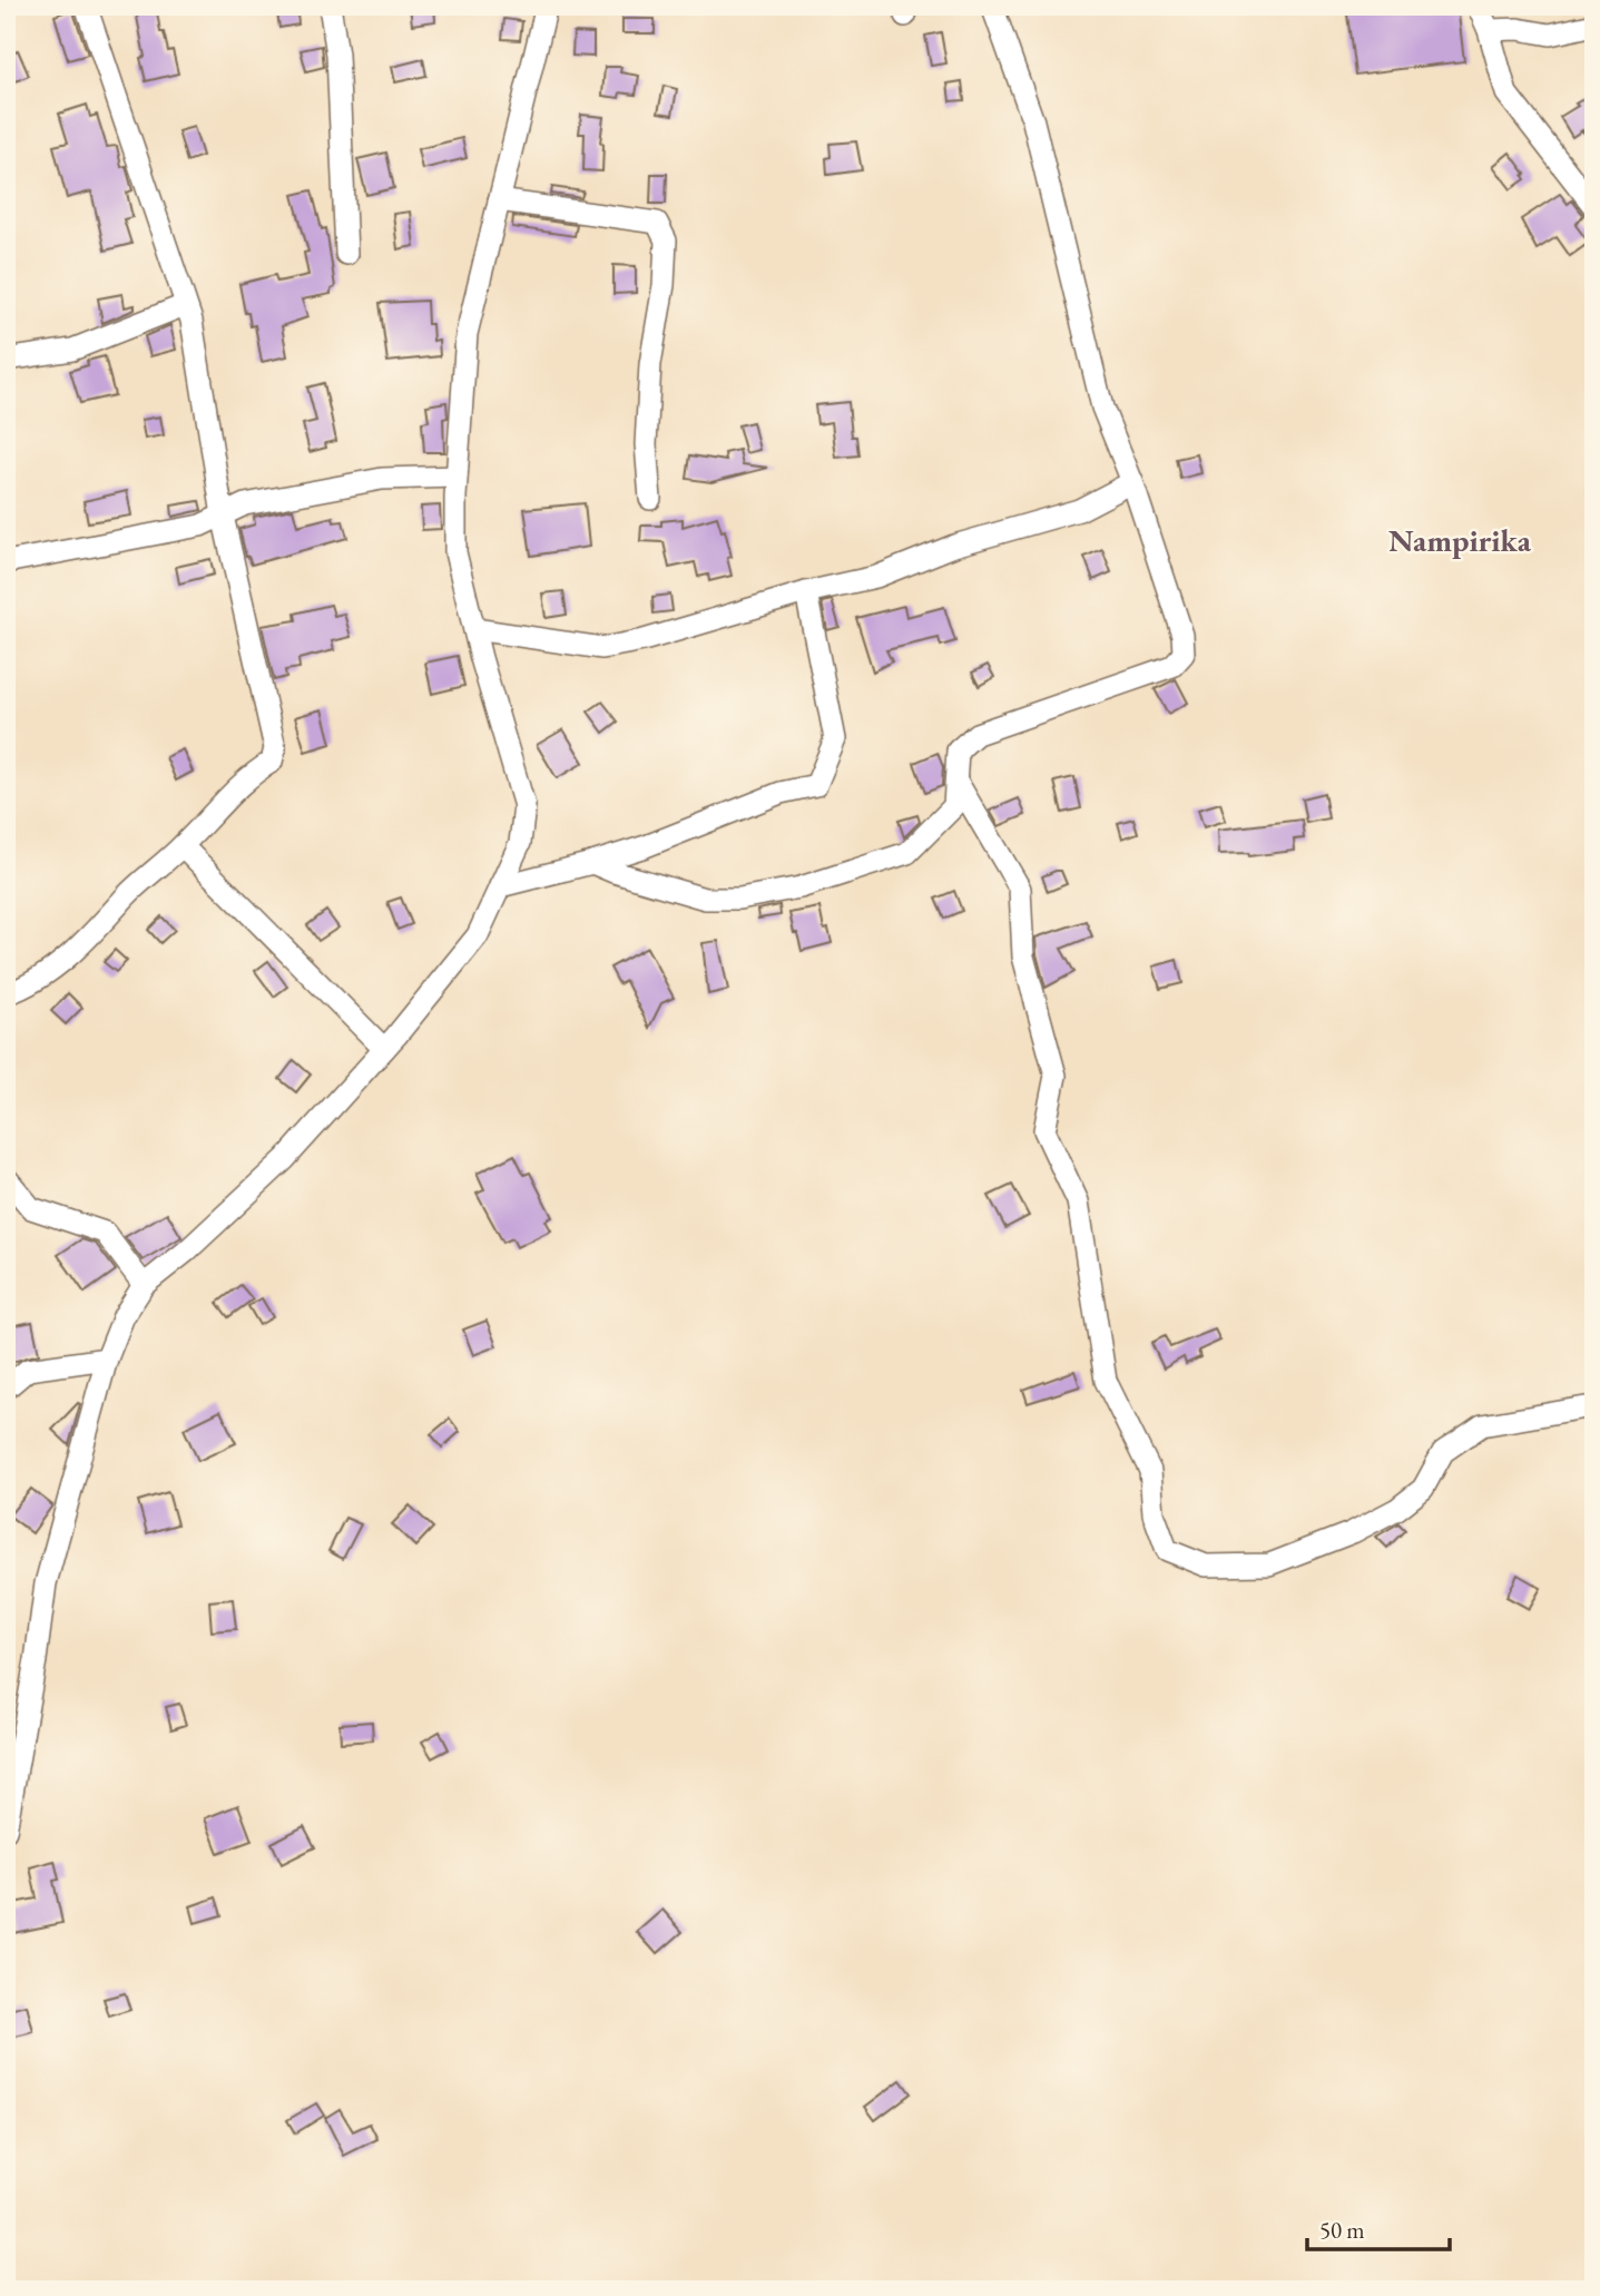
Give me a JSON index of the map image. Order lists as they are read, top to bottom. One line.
{"districts":["Nampirika"],"scale_bar":"50 m"}
